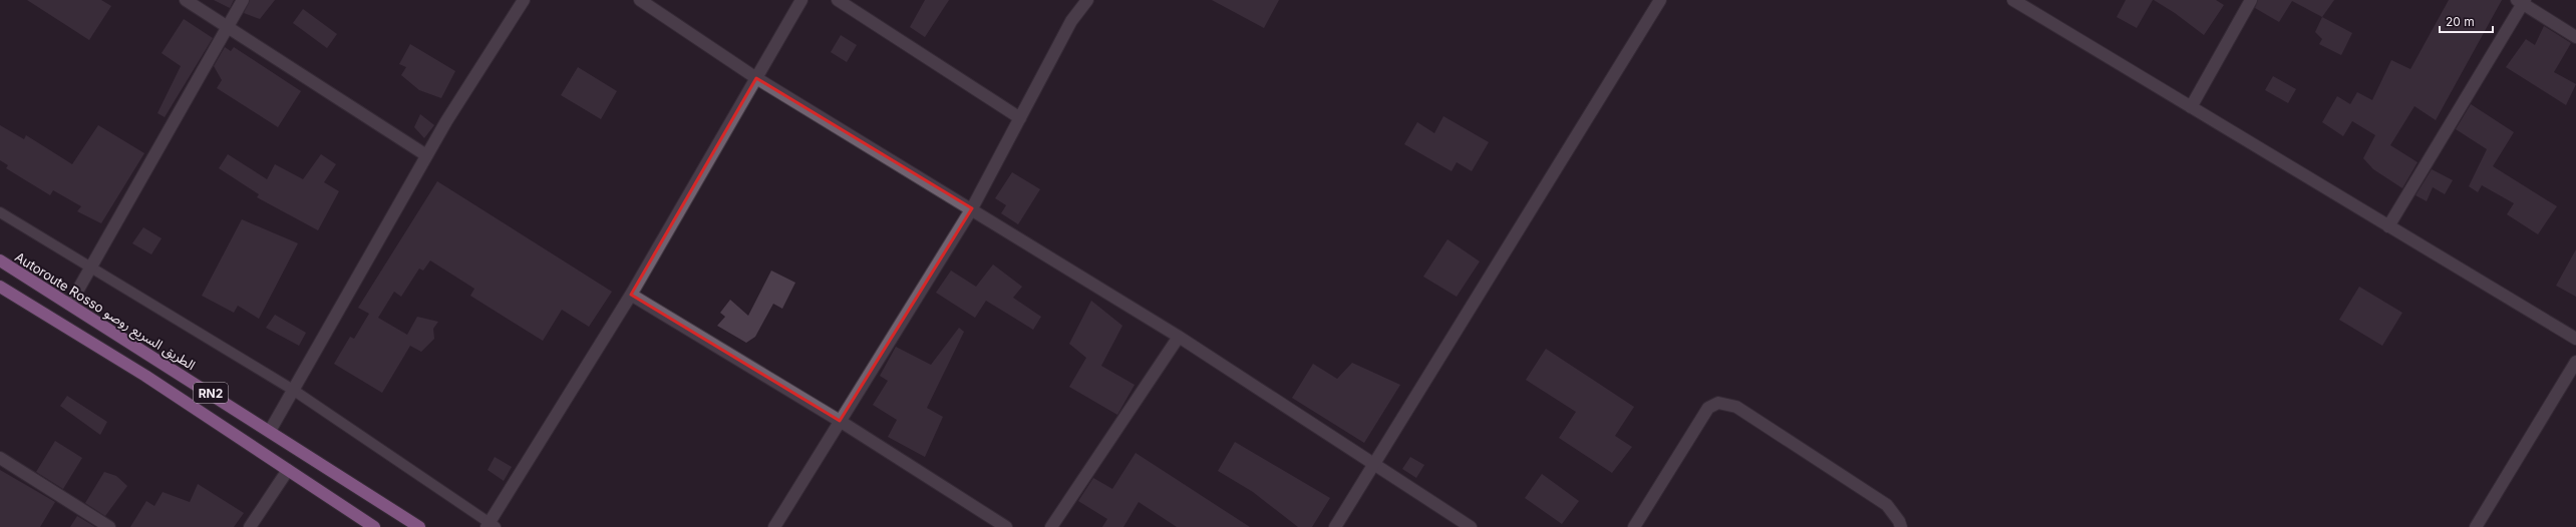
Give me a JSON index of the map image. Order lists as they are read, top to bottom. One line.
{"streets":{"highway":["Autoroute Rosso الطريق السريع روصو","RN2"]},"scale_bar":"20 m"}
